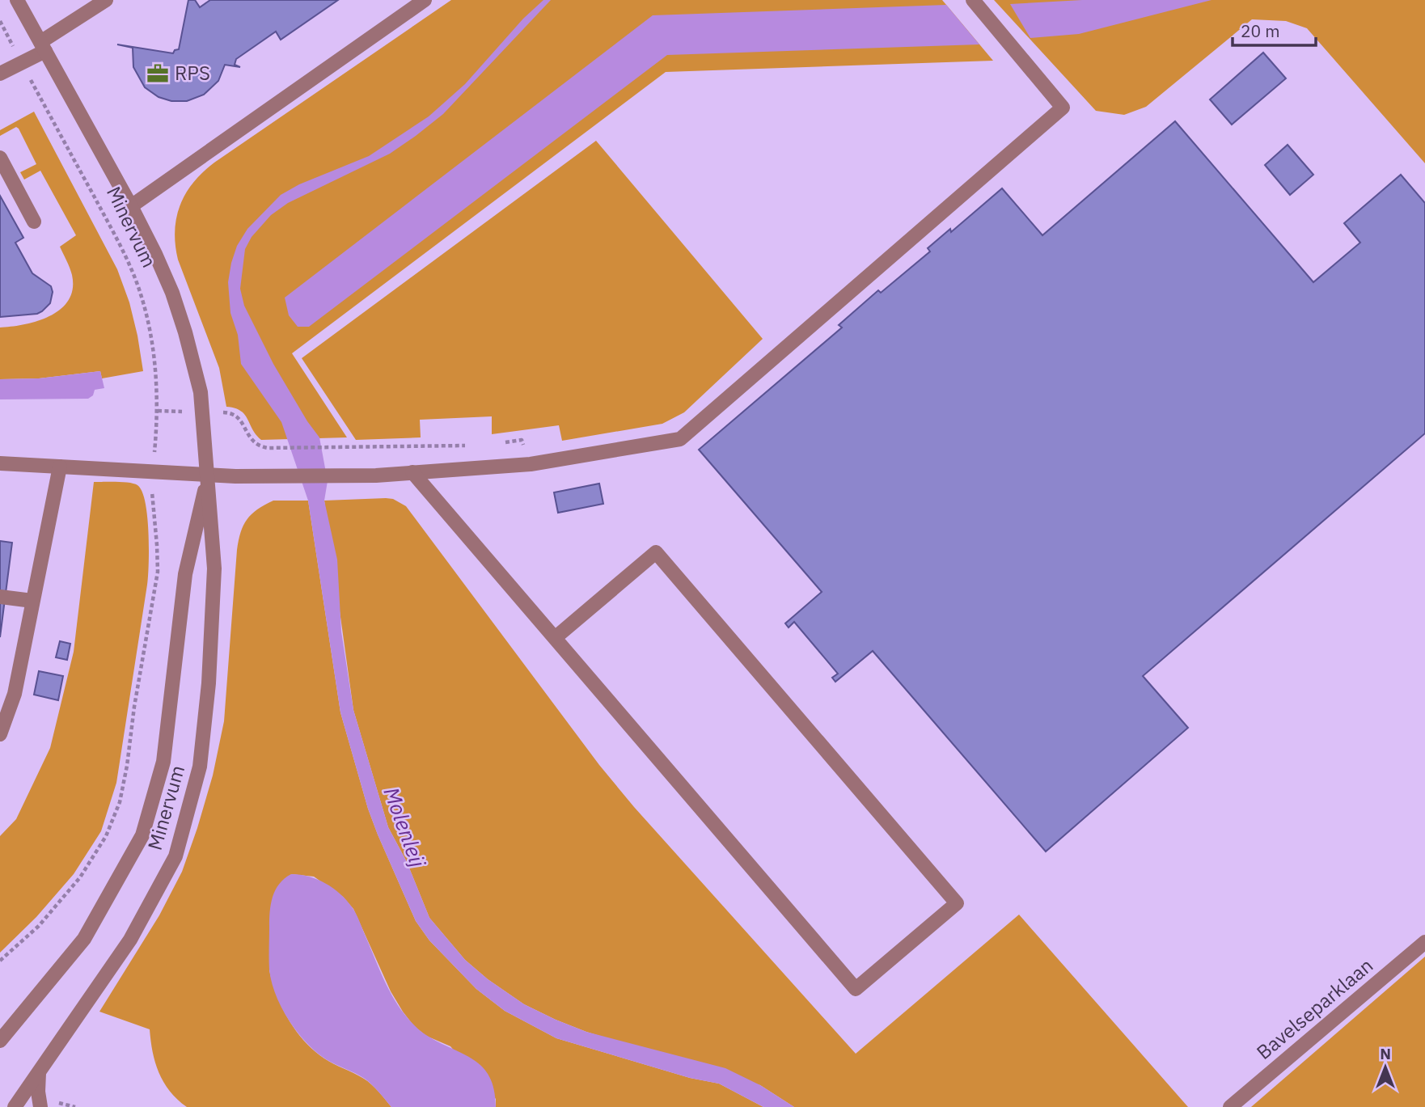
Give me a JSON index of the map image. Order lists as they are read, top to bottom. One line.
{"streets":{"street":["Minervum","Bavelseparklaan"]},"water":["Molenleij"],"places":{"office":["RPS"]},"scale_bar":"20 m","north":"top"}
